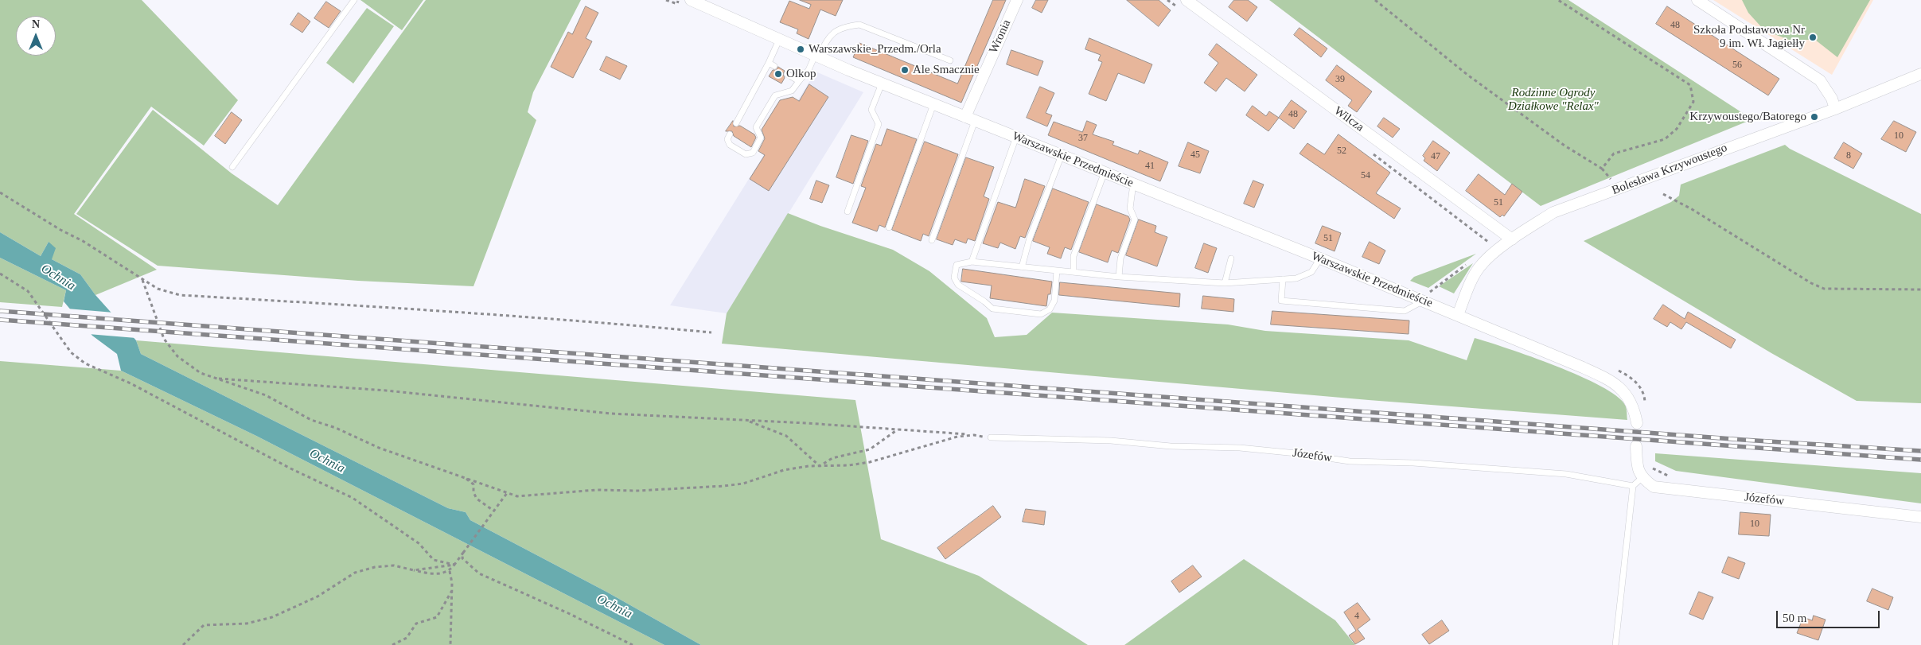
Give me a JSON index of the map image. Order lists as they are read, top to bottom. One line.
{"streets":{"street":["Wronia","Wilcza","Warszawskie Przedmieście","Bolesława Krzywoustego","Józefów"]},"crossings":[["Wronia","Warszawskie Przedmieście"],["Wilcza","Bolesława Krzywoustego"],["Warszawskie Przedmieście","Bolesława Krzywoustego"]],"water":["Ochnia"],"parks":["Rodzinne Ogrody Działkowe \"Relax\""],"places":["Szkoła Podstawowa Nr 9 im. Wł. Jagiełły","Warszawskie_Przedm./Orla","Ale Smacznie","Olkop","Krzywoustego/Batorego"],"house_numbers":["48","56","39","48","10","37","52","45","8","47","41","54","51","51","10","4"],"scale_bar":"50 m","north":"top"}
